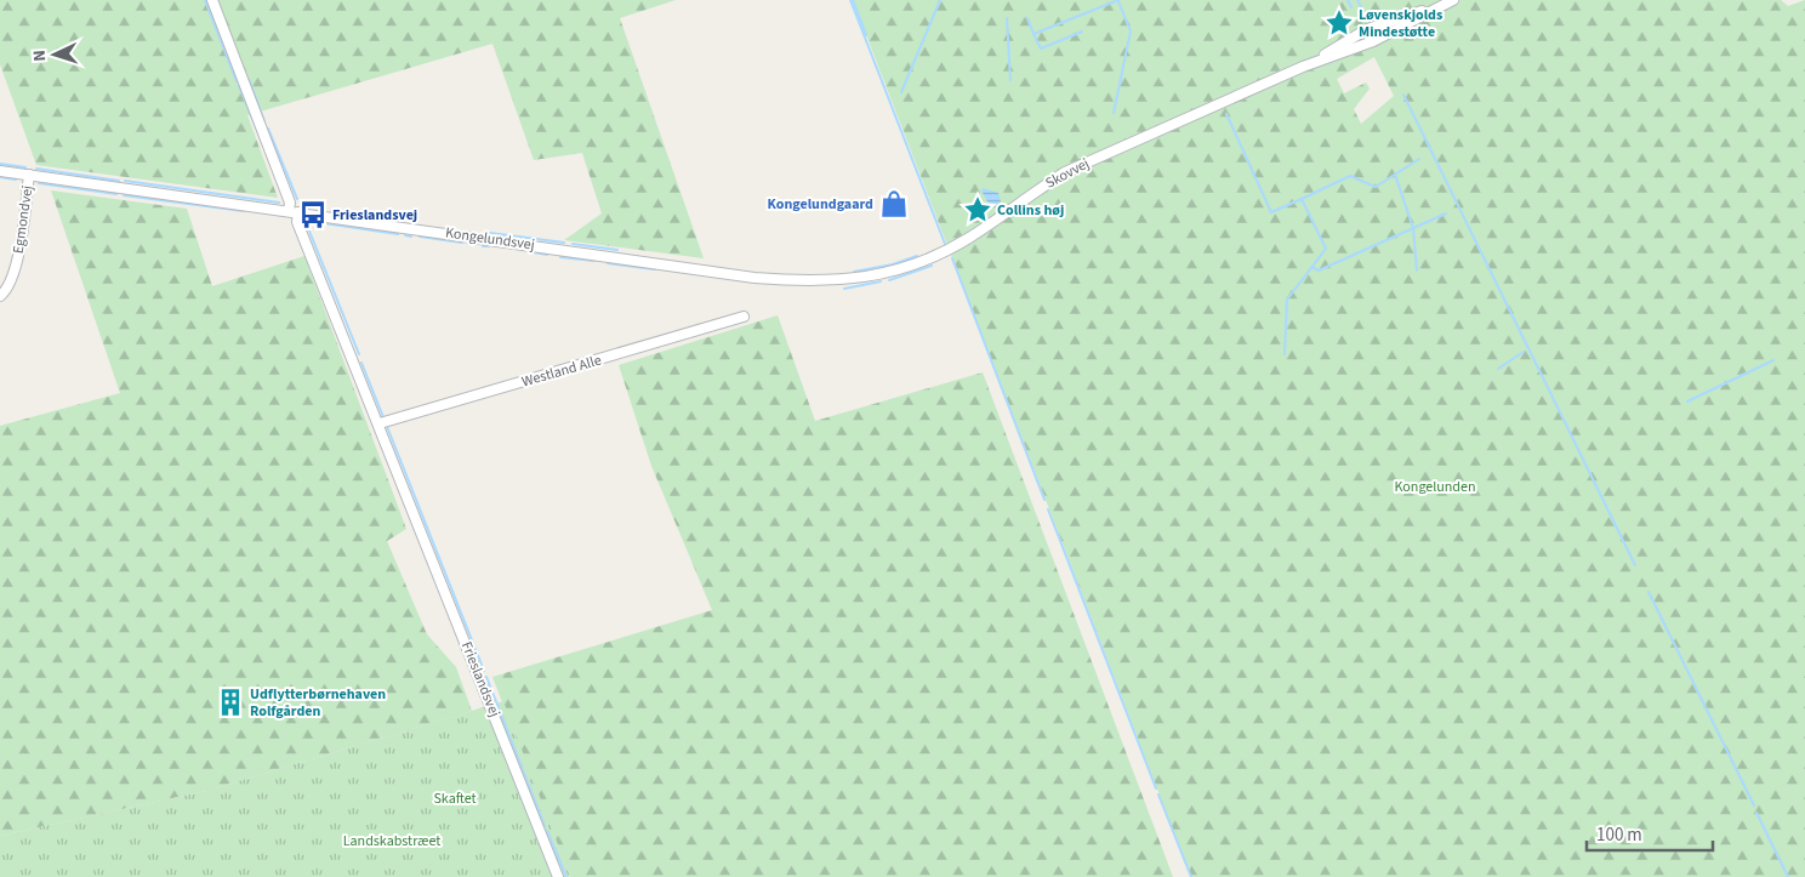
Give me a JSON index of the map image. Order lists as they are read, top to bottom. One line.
{"streets":{"street":["Skovvej","Egmondvej","Kongelundsvej","Westland Alle","Frieslandsvej"]},"crossings":[["Skovvej","Kongelundsvej"],["Egmondvej","Kongelundsvej"],["Kongelundsvej","Frieslandsvej"],["Westland Alle","Frieslandsvej"]],"parks":["Kongelunden","Skaftet","Landskabstræet"],"places":{"place":["Løvenskjolds Mindestøtte","Collins høj"],"shop":["Kongelundgaard"],"bus stop":["Frieslandsvej"],"building":["Udflytterbørnehaven Rolfgården"]},"scale_bar":"100 m","north":"left"}
